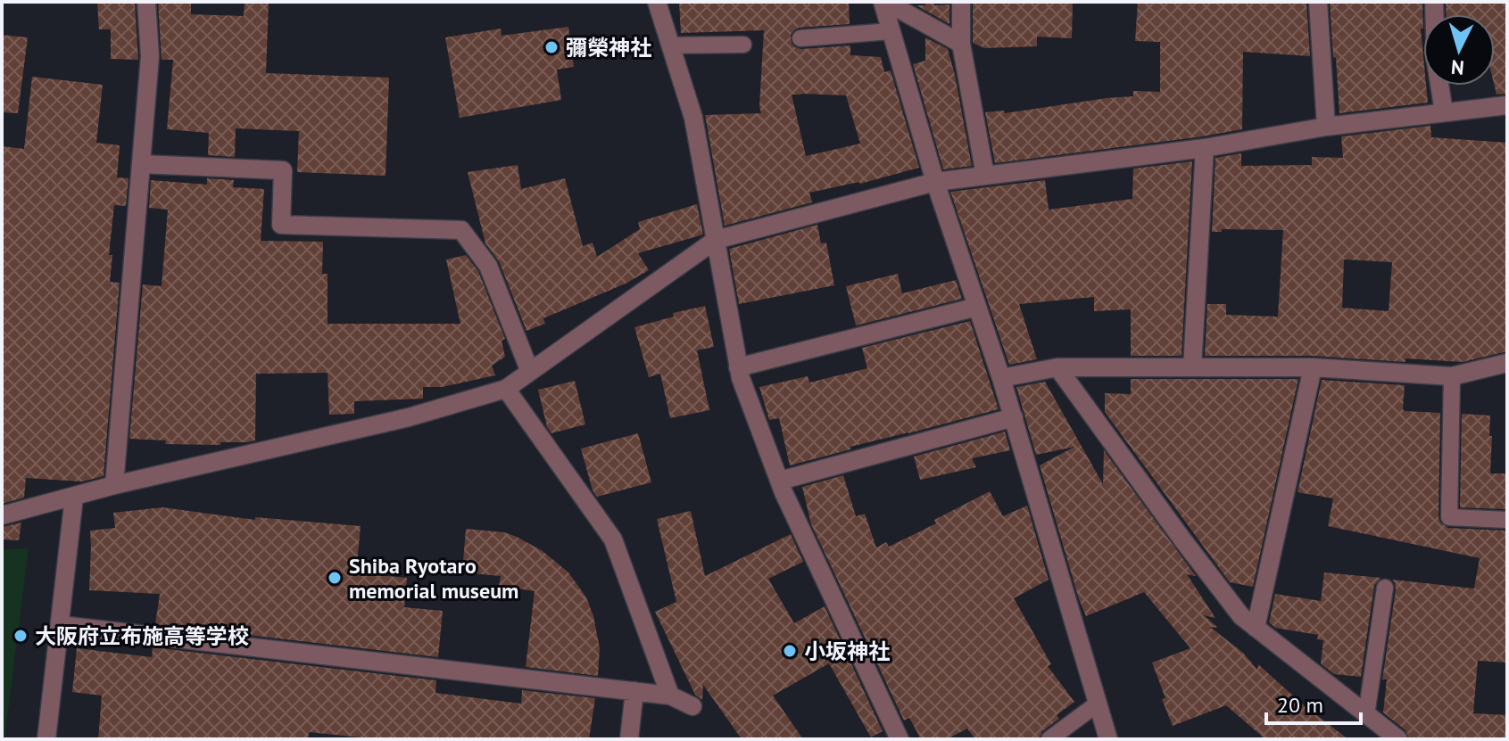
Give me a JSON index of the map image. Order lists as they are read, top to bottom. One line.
{"places":["彌榮神社","Shiba Ryotaro memorial museum","大阪府立布施高等学校","小坂神社"],"scale_bar":"20 m","north":"bottom"}
